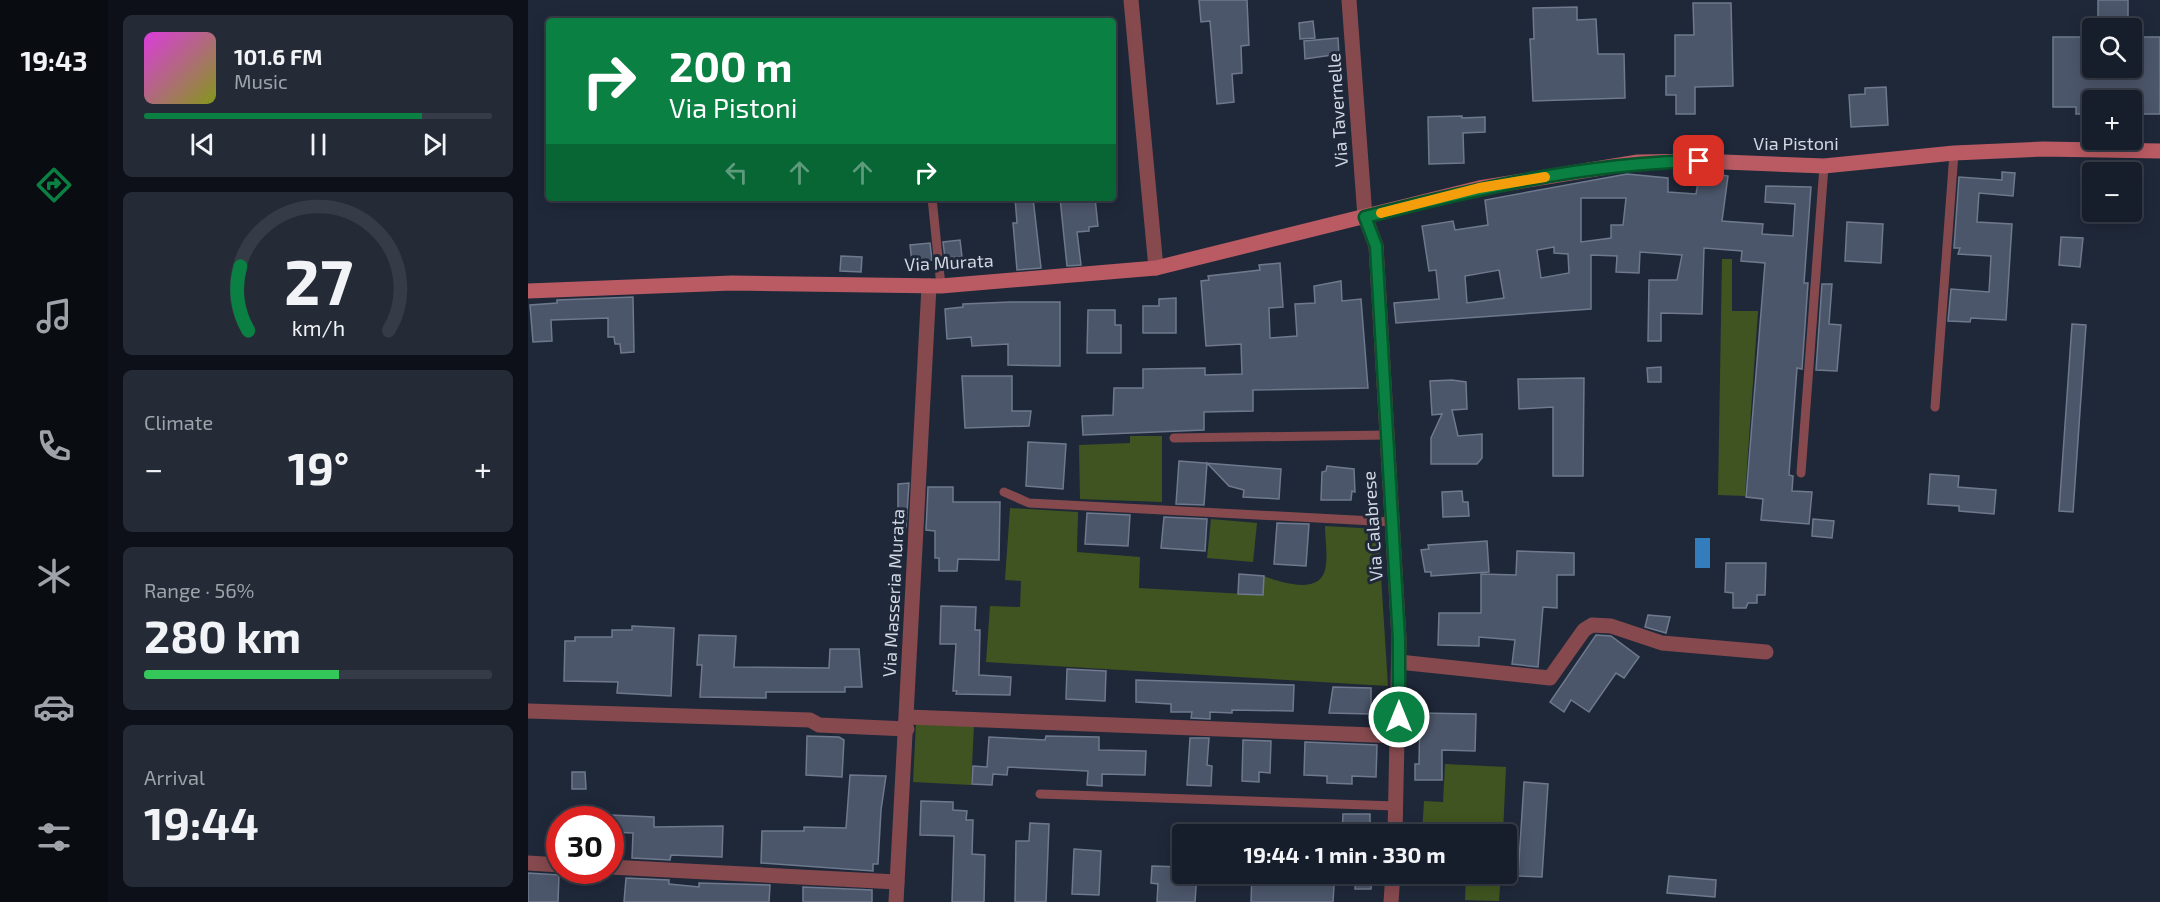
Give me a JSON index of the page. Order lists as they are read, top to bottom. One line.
{"streets":{"street":["Via Tavernelle","Via Pistoni","Via Murata","Via Calabrese","Via Masseria Murata"]},"crossings":[["Via Tavernelle","Via Pistoni"],["Via Tavernelle","Via Murata"],["Via Tavernelle","Via Calabrese"],["Via Pistoni","Via Murata"],["Via Pistoni","Via Calabrese"],["Via Murata","Via Calabrese"],["Via Murata","Via Masseria Murata"]],"page":{"tabs":"19:43","map_buttons":["+","−"],"turn":["200 m","Via Pistoni"],"song":["101.6 FM","Music"],"tile":["Climate",["Range · 56%","280 km"],["Arrival","19:44"]],"heat":["−","19°","+"],"limit":"30","trip":"19:44 · 1 min · 330 m","gauge":["27","km/h"]}}
